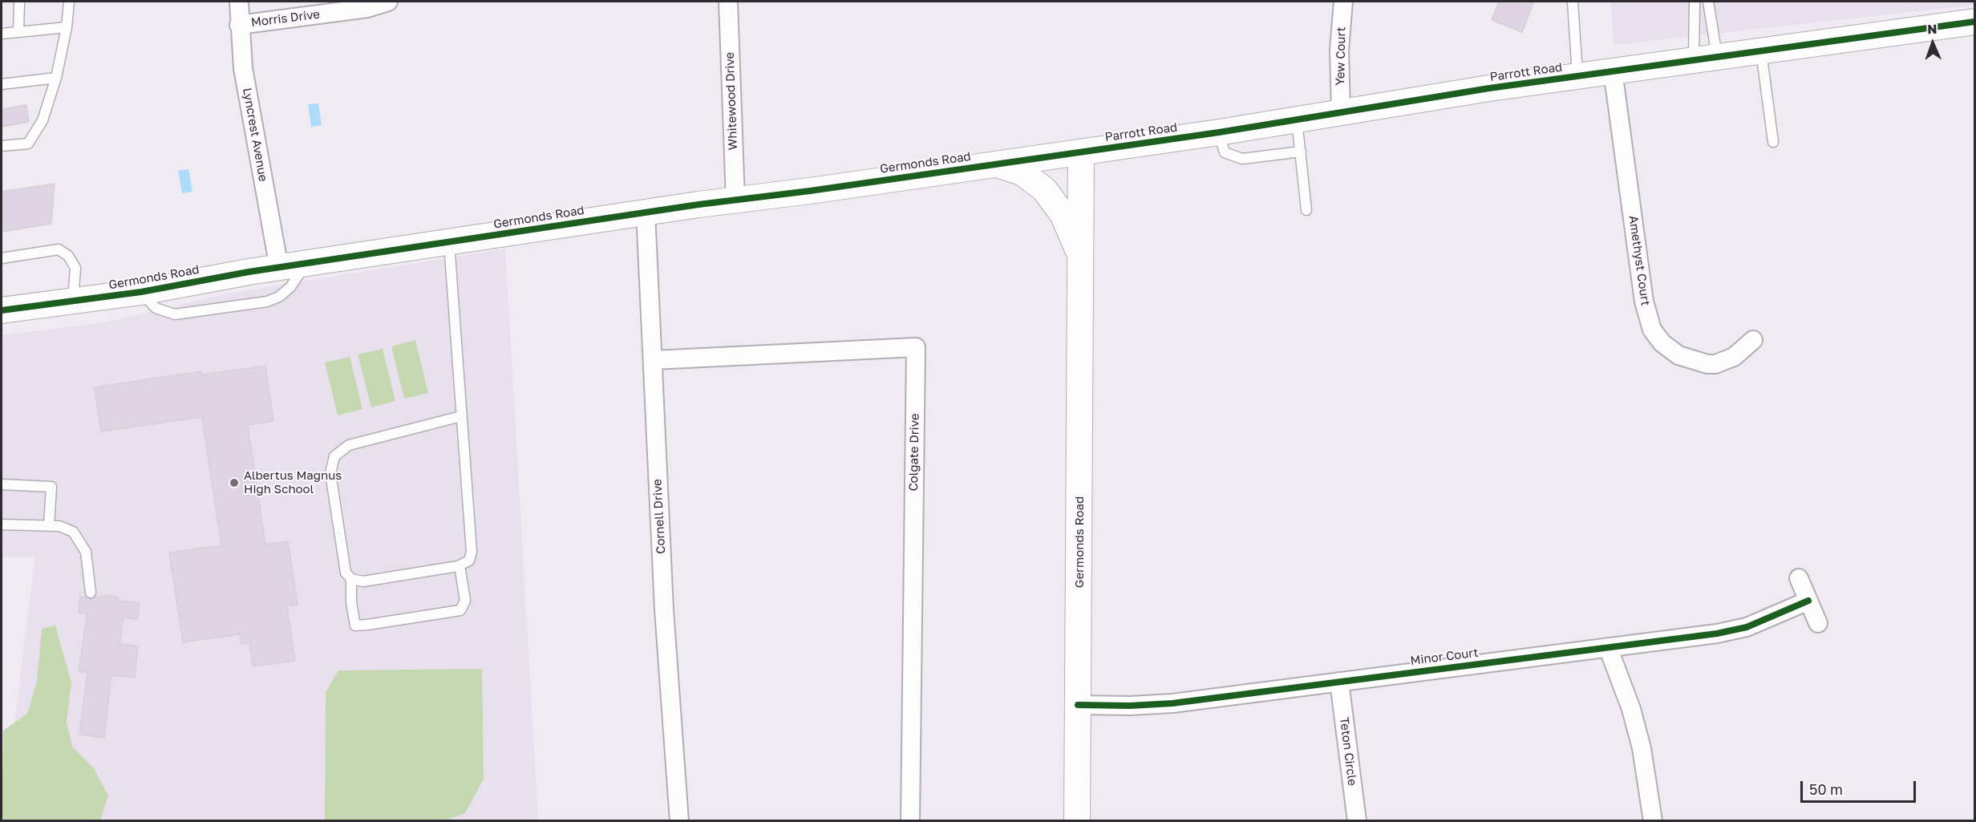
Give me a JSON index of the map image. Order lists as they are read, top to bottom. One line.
{"streets":{"street":["Morris Drive","Yew Court","Parrott Road","Whitewood Drive","Lyncrest Avenue","Germonds Road","Amethyst Court","Colgate Drive","Cornell Drive","Minor Court","Teton Circle"]},"crossings":[["Morris Drive","Lyncrest Avenue"],["Yew Court","Parrott Road"],["Parrott Road","Germonds Road"],["Parrott Road","Amethyst Court"],["Whitewood Drive","Germonds Road"],["Lyncrest Avenue","Germonds Road"],["Germonds Road","Cornell Drive"],["Germonds Road","Minor Court"],["Colgate Drive","Cornell Drive"],["Minor Court","Teton Circle"]],"places":["Albertus Magnus High School"],"scale_bar":"50 m","north":"top"}
